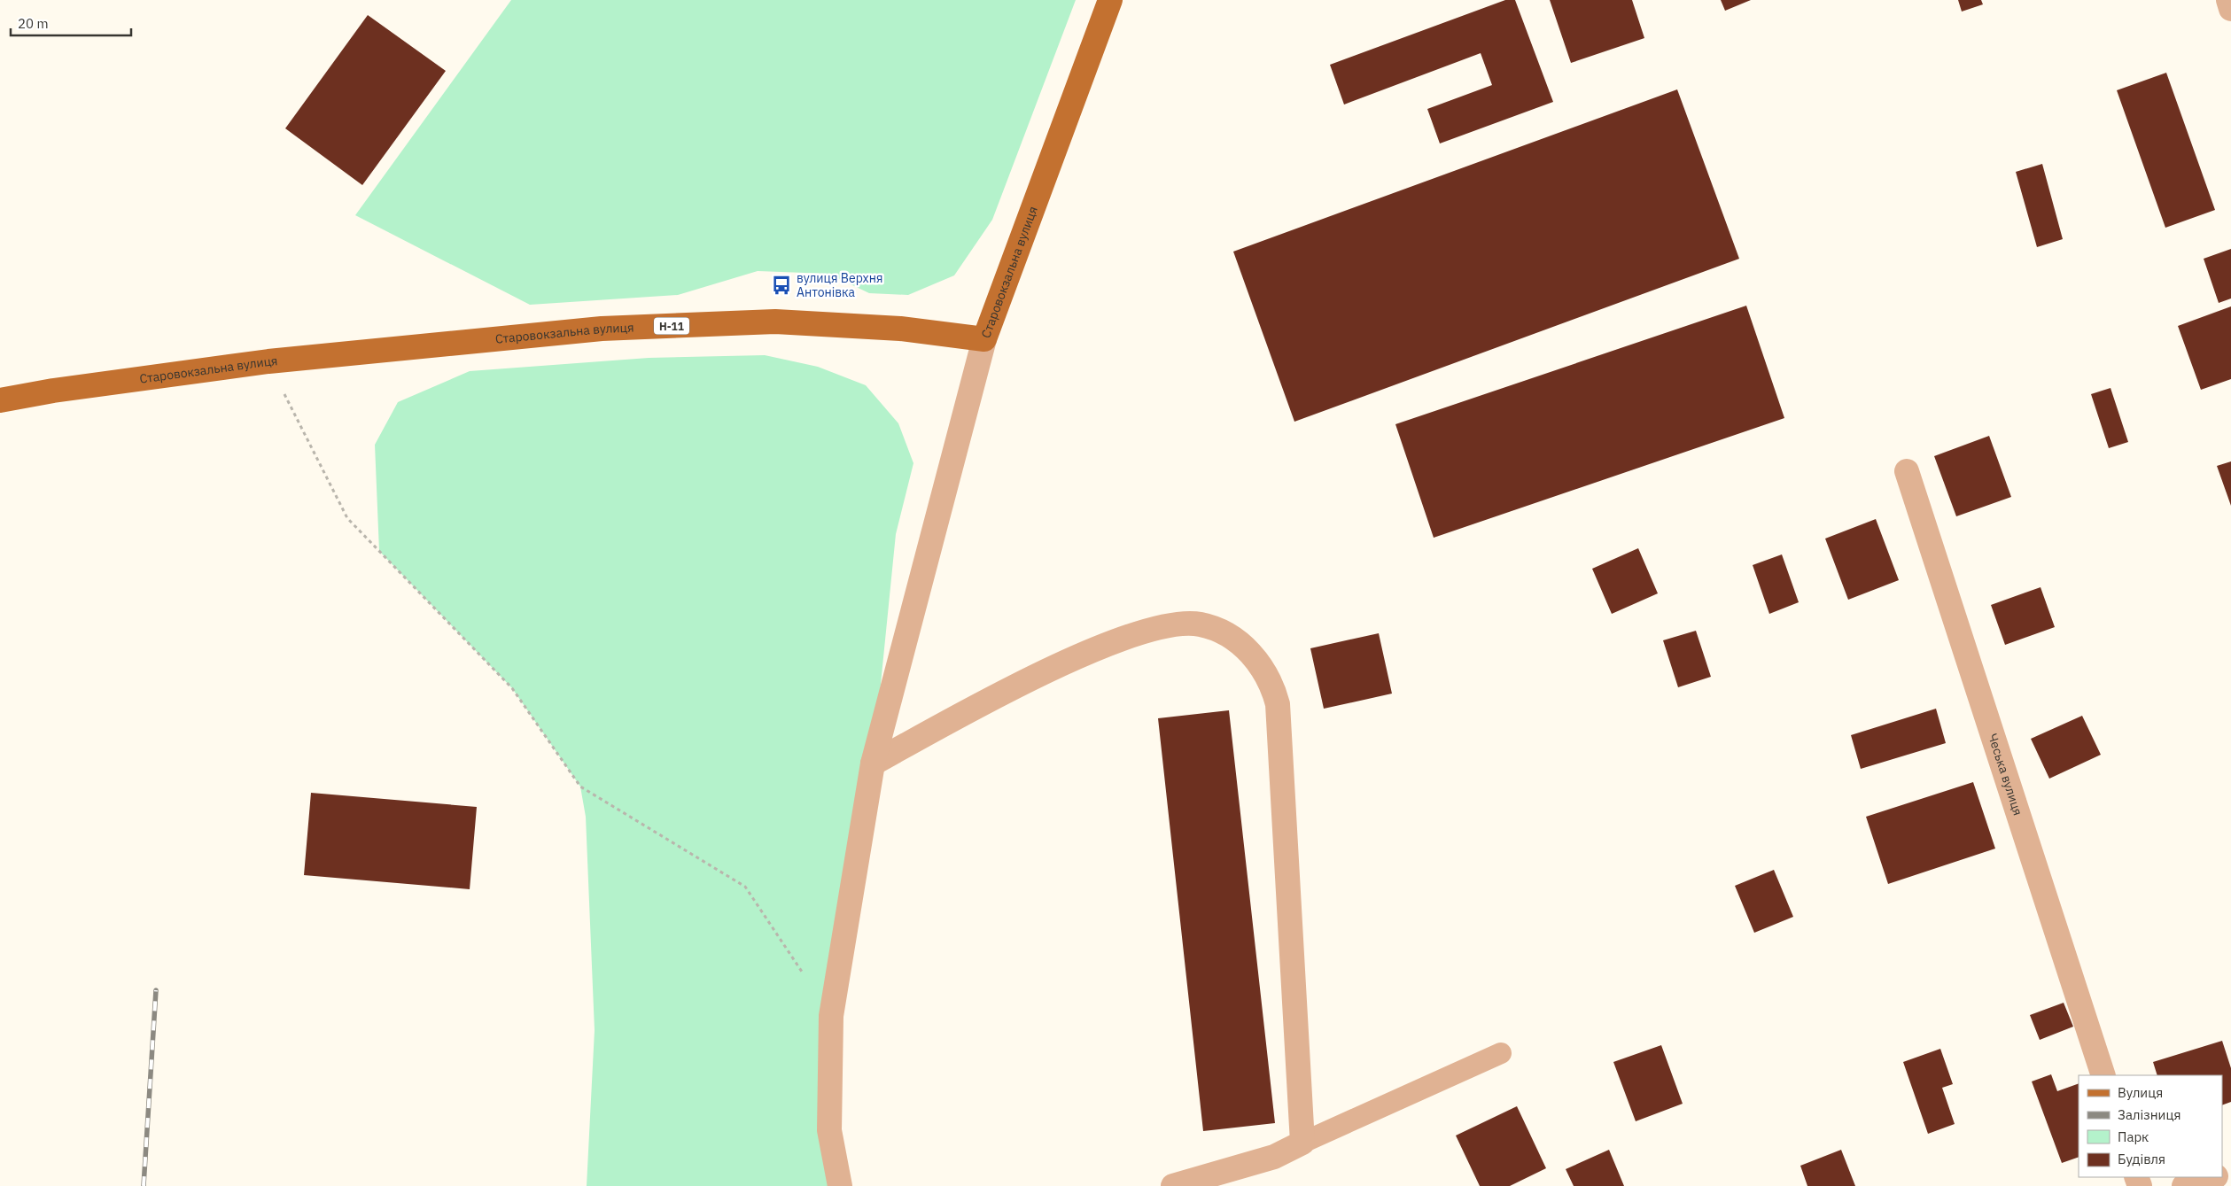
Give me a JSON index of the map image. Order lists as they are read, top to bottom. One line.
{"streets":{"main road":["Старовокзальна вулиця","Н-11"],"street":["Чеська вулиця"]},"places":{"bus stop":["вулиця Верхня Антонівка"]},"legend":["Вулиця","Залізниця","Парк","Будівля"],"scale_bar":"20 m"}
